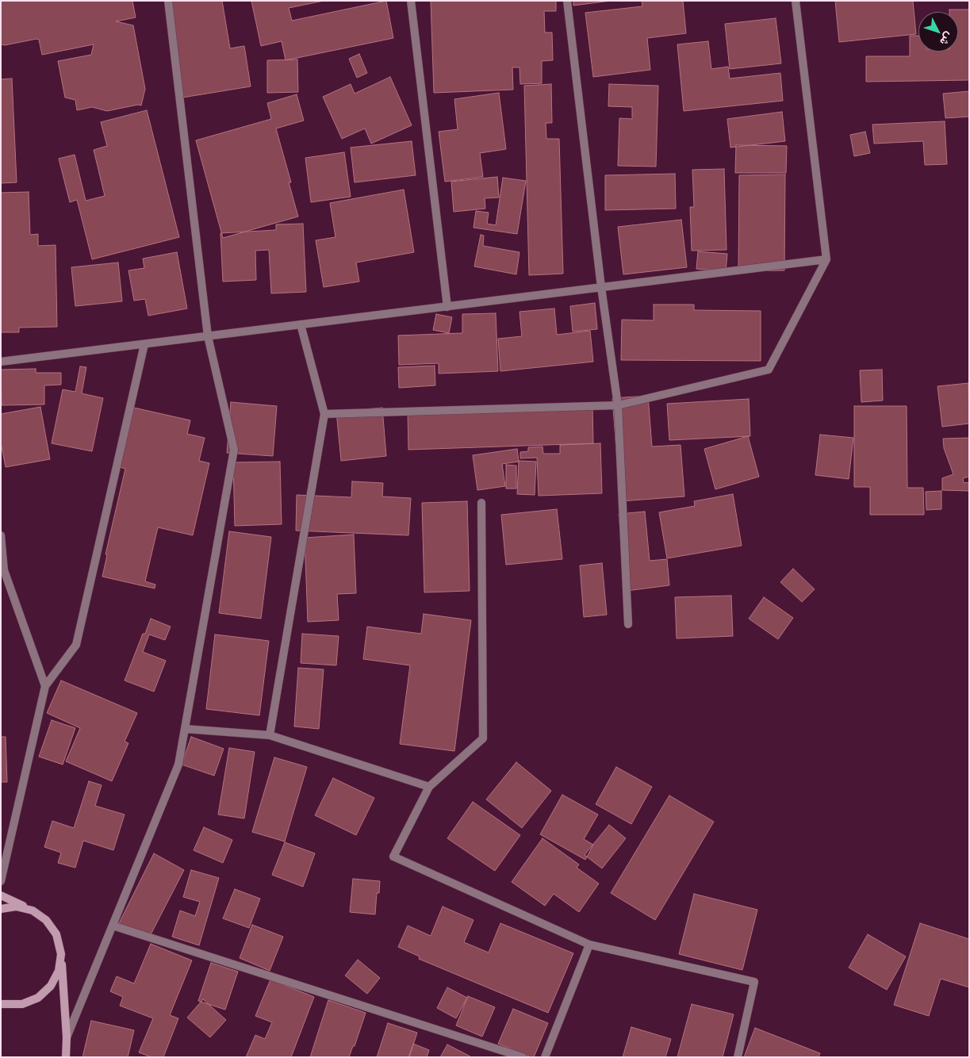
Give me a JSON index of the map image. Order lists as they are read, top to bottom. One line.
{"north":"bottom right"}
